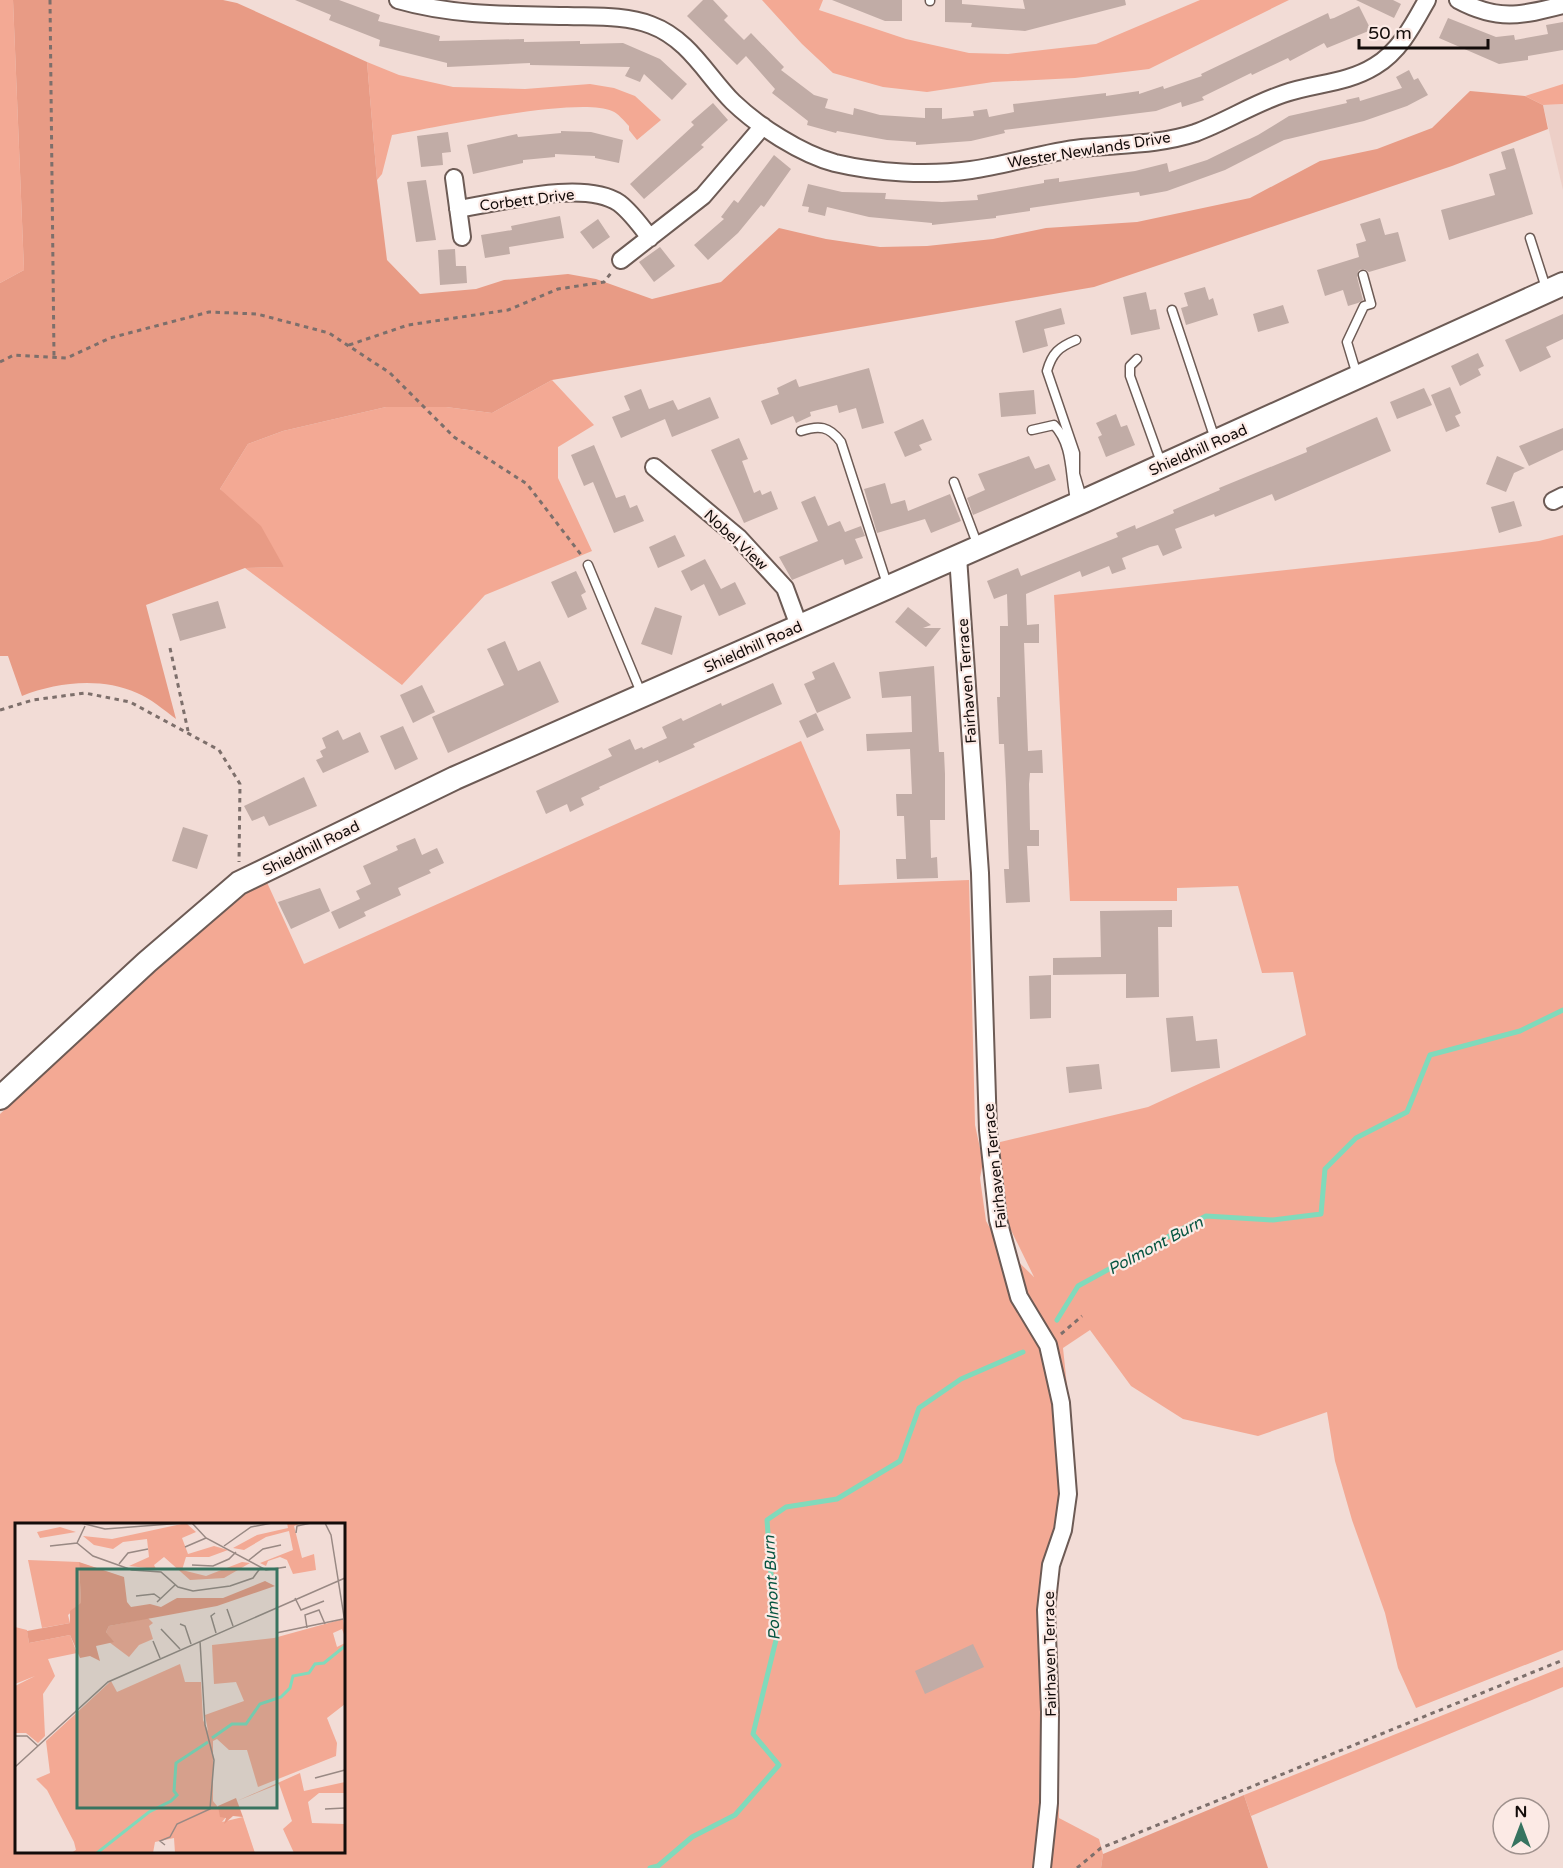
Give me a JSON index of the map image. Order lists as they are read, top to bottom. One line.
{"streets":{"main road":["Shieldhill Road"],"street":["Wester Newlands Drive","Corbett Drive","Nobel View","Fairhaven Terrace"]},"crossings":[["Shieldhill Road","Nobel View"],["Shieldhill Road","Fairhaven Terrace"]],"water":["Polmont Burn"],"scale_bar":"50 m","north":"top"}
